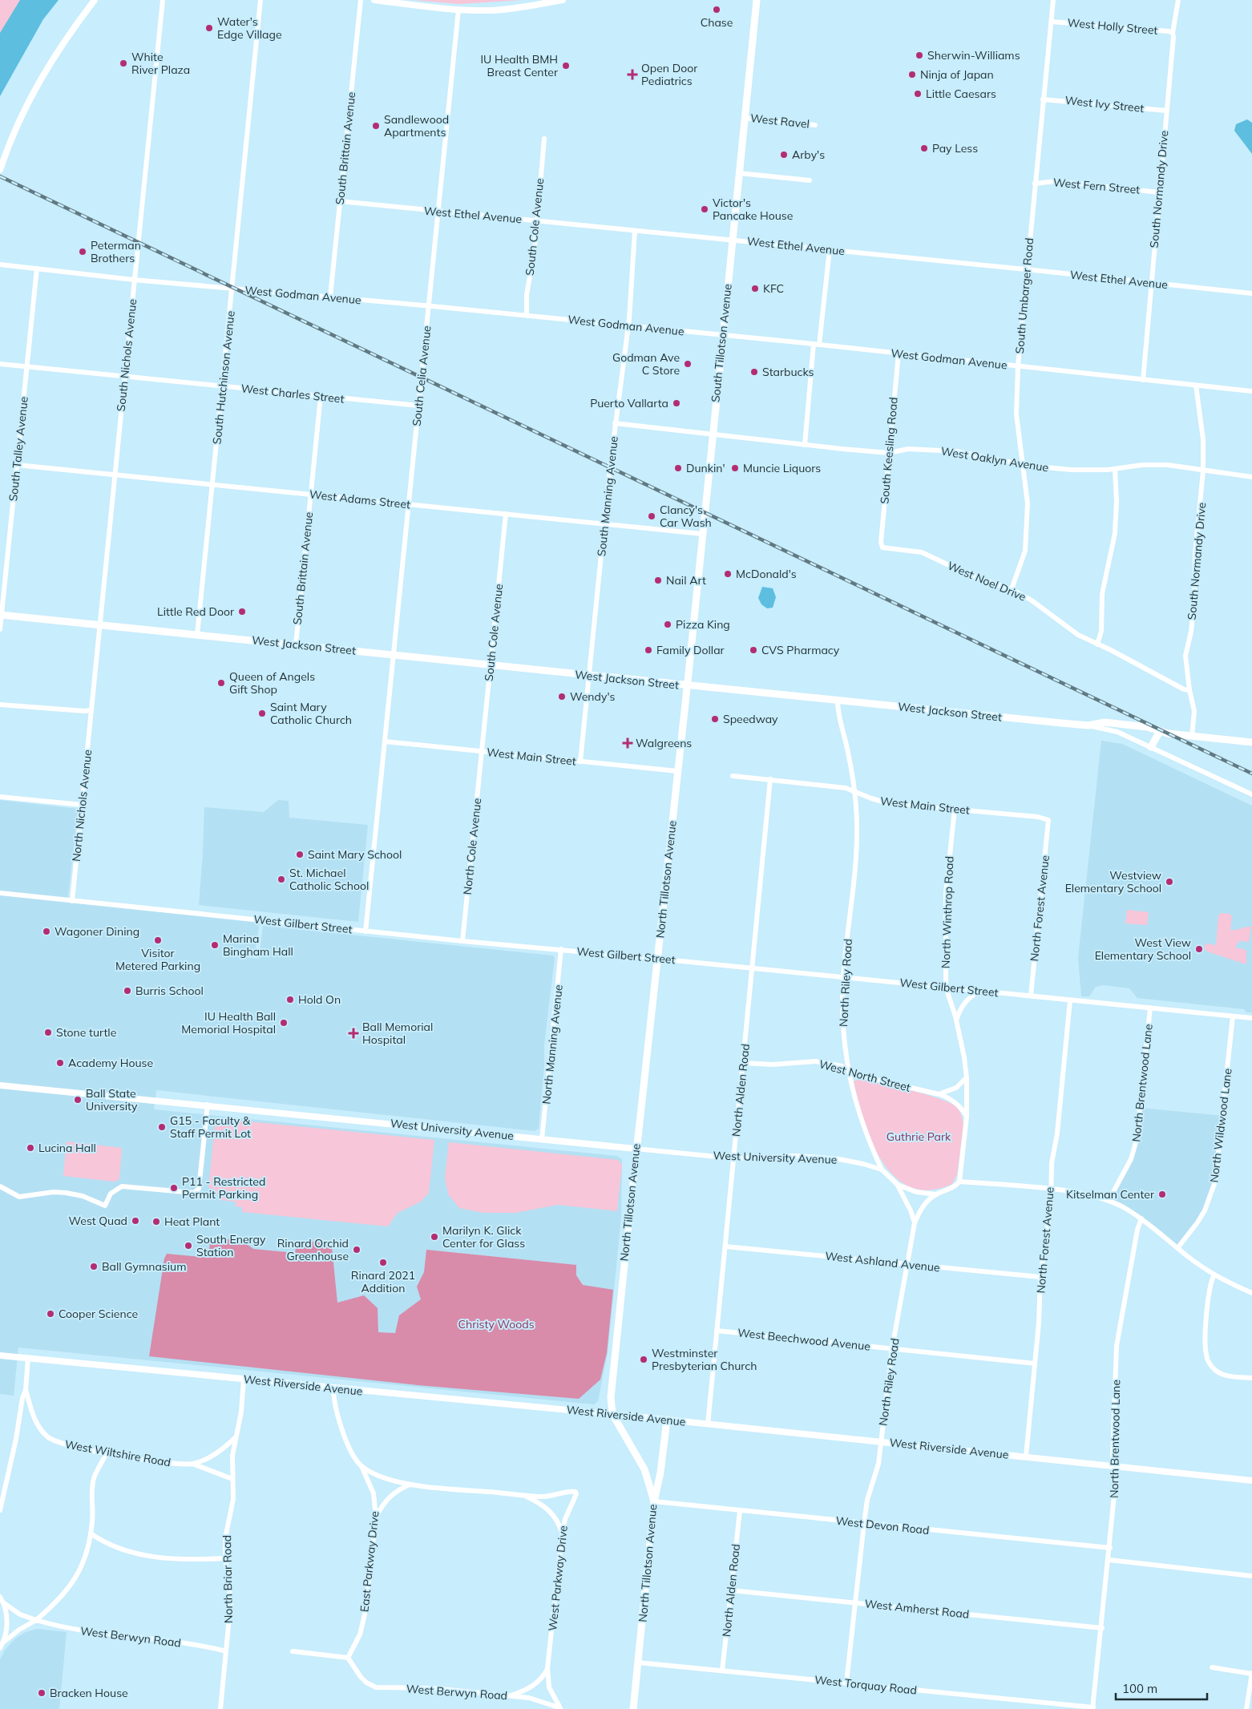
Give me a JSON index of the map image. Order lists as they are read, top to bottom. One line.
{"streets":{"main road":["South Tillotson Avenue","West Jackson Street","North Tillotson Avenue"],"street":["West Holly Street","West Ivy Street","West Ravel","South Brittain Avenue","West Fern Street","South Normandy Drive","West Ethel Avenue","South Cole Avenue","West Godman Avenue","South Umbarger Road","South Nichols Avenue","South Celia Avenue","South Hutchinson Avenue","West Charles Street","South Talley Avenue","South Keesling Road","West Oaklyn Avenue","South Manning Avenue","West Adams Street","West Noel Drive","West Main Street","North Nichols Avenue","North Cole Avenue","North Forest Avenue","North Winthrop Road","West Gilbert Street","North Riley Road","North Manning Avenue","West North Street","North Brentwood Lane","North Alden Road","North Wildwood Lane","West University Avenue","West Ashland Avenue","West Beechwood Avenue","West Riverside Avenue","West Wiltshire Road","West Devon Road","East Parkway Drive","West Parkway Drive","North Briar Road","West Amherst Road","West Berwyn Road","West Torquay Road"]},"crossings":[["West Holly Street","South Normandy Drive"],["West Holly Street","South Umbarger Road"],["West Ivy Street","South Normandy Drive"],["West Ivy Street","South Umbarger Road"],["West Ravel","South Tillotson Avenue"],["South Brittain Avenue","West Ethel Avenue"],["South Brittain Avenue","West Godman Avenue"],["South Brittain Avenue","West Charles Street"],["South Brittain Avenue","West Adams Street"],["South Brittain Avenue","West Jackson Street"],["West Fern Street","South Normandy Drive"],["West Fern Street","South Umbarger Road"],["South Normandy Drive","West Ethel Avenue"],["South Normandy Drive","West Godman Avenue"],["South Normandy Drive","West Oaklyn Avenue"],["South Normandy Drive","West Noel Drive"],["South Normandy Drive","West Jackson Street"],["West Ethel Avenue","South Cole Avenue"],["West Ethel Avenue","South Umbarger Road"],["West Ethel Avenue","South Tillotson Avenue"],["West Ethel Avenue","South Celia Avenue"],["West Ethel Avenue","South Manning Avenue"],["South Cole Avenue","West Godman Avenue"],["South Cole Avenue","West Adams Street"],["South Cole Avenue","West Jackson Street"],["South Cole Avenue","West Main Street"],["South Cole Avenue","North Cole Avenue"],["West Godman Avenue","South Umbarger Road"],["West Godman Avenue","South Tillotson Avenue"],["West Godman Avenue","South Nichols Avenue"],["West Godman Avenue","South Celia Avenue"],["West Godman Avenue","South Hutchinson Avenue"],["West Godman Avenue","South Talley Avenue"],["West Godman Avenue","South Keesling Road"],["West Godman Avenue","South Manning Avenue"],["South Umbarger Road","West Oaklyn Avenue"],["South Umbarger Road","West Noel Drive"],["South Tillotson Avenue","West Oaklyn Avenue"],["South Tillotson Avenue","West Adams Street"],["South Tillotson Avenue","West Jackson Street"],["South Tillotson Avenue","North Tillotson Avenue"],["South Nichols Avenue","West Charles Street"],["South Nichols Avenue","West Adams Street"],["South Nichols Avenue","West Jackson Street"],["South Nichols Avenue","North Nichols Avenue"],["South Celia Avenue","West Charles Street"],["South Celia Avenue","West Adams Street"],["South Celia Avenue","West Jackson Street"],["South Celia Avenue","West Main Street"],["South Celia Avenue","West Gilbert Street"],["South Hutchinson Avenue","West Charles Street"],["South Hutchinson Avenue","West Adams Street"],["South Hutchinson Avenue","West Jackson Street"],["West Charles Street","South Talley Avenue"],["South Talley Avenue","West Adams Street"],["South Talley Avenue","West Jackson Street"],["South Keesling Road","West Oaklyn Avenue"],["South Keesling Road","West Noel Drive"],["South Manning Avenue","West Adams Street"],["South Manning Avenue","West Jackson Street"],["South Manning Avenue","West Main Street"],["West Jackson Street","North Tillotson Avenue"],["West Jackson Street","North Riley Road"],["West Main Street","North Cole Avenue"],["West Main Street","North Tillotson Avenue"],["West Main Street","North Forest Avenue"],["West Main Street","North Winthrop Road"],["West Main Street","North Riley Road"],["West Main Street","North Alden Road"],["North Nichols Avenue","West Gilbert Street"],["North Cole Avenue","West Gilbert Street"],["North Tillotson Avenue","West Gilbert Street"],["North Tillotson Avenue","West University Avenue"],["North Tillotson Avenue","West Riverside Avenue"],["North Tillotson Avenue","West Devon Road"],["North Tillotson Avenue","West Torquay Road"],["North Forest Avenue","West Gilbert Street"],["North Forest Avenue","West Ashland Avenue"],["North Forest Avenue","West Beechwood Avenue"],["North Forest Avenue","West Riverside Avenue"],["North Winthrop Road","West Gilbert Street"],["North Winthrop Road","West North Street"],["West Gilbert Street","North Riley Road"],["West Gilbert Street","North Manning Avenue"],["West Gilbert Street","North Brentwood Lane"],["West Gilbert Street","North Alden Road"],["West Gilbert Street","North Wildwood Lane"],["North Riley Road","West North Street"],["North Riley Road","West University Avenue"],["North Riley Road","West Ashland Avenue"],["North Riley Road","West Beechwood Avenue"],["North Riley Road","West Riverside Avenue"],["North Riley Road","West Devon Road"],["North Riley Road","West Amherst Road"],["North Riley Road","West Torquay Road"],["North Manning Avenue","West University Avenue"],["West North Street","North Alden Road"],["North Brentwood Lane","West Riverside Avenue"],["North Brentwood Lane","West Devon Road"],["North Brentwood Lane","West Amherst Road"],["North Brentwood Lane","West Torquay Road"],["North Alden Road","West University Avenue"],["North Alden Road","West Ashland Avenue"],["North Alden Road","West Beechwood Avenue"],["North Alden Road","West Riverside Avenue"],["North Alden Road","West Devon Road"],["North Alden Road","West Amherst Road"],["North Alden Road","West Torquay Road"],["West Riverside Avenue","East Parkway Drive"],["West Riverside Avenue","North Briar Road"],["West Wiltshire Road","North Briar Road"],["East Parkway Drive","West Berwyn Road"],["West Parkway Drive","West Berwyn Road"],["North Briar Road","West Berwyn Road"]],"parks":["Guthrie Park","Christy Woods"],"places":{"other":["Chase","Water's Edge Village","Sherwin-Williams","White River Plaza","IU Health BMH Breast Center","Ninja of Japan","Little Caesars","Sandlewood Apartments","Pay Less","Arby's","Victor's Pancake House","Peterman Brothers","KFC","Godman Ave C Store","Starbucks","Puerto Vallarta","Dunkin'","Muncie Liquors","Clancy's Car Wash","McDonald's","Nail Art","Little Red Door","Pizza King","Family Dollar","CVS Pharmacy","Queen of Angels Gift Shop","Wendy's","Saint Mary Catholic Church","Speedway","Saint Mary School","St. Michael Catholic School","Westview Elementary School","Wagoner Dining","Visitor Metered Parking","Marina Bingham Hall","West View Elementary School","Burris School","Hold On","IU Health Ball Memorial Hospital","Stone turtle","Academy House","Ball State University","G15 - Faculty & Staff Permit Lot","Lucina Hall","P11 - Restricted Permit Parking","Kitselman Center","West Quad","Heat Plant","Marilyn K. Glick Center for Glass","South Energy Station","Rinard Orchid Greenhouse","Rinard 2021 Addition","Ball Gymnasium","Cooper Science","Westminster Presbyterian Church","Bracken House"],"health":["Open Door Pediatrics","Walgreens","Ball Memorial Hospital"]},"scale_bar":"100 m"}
